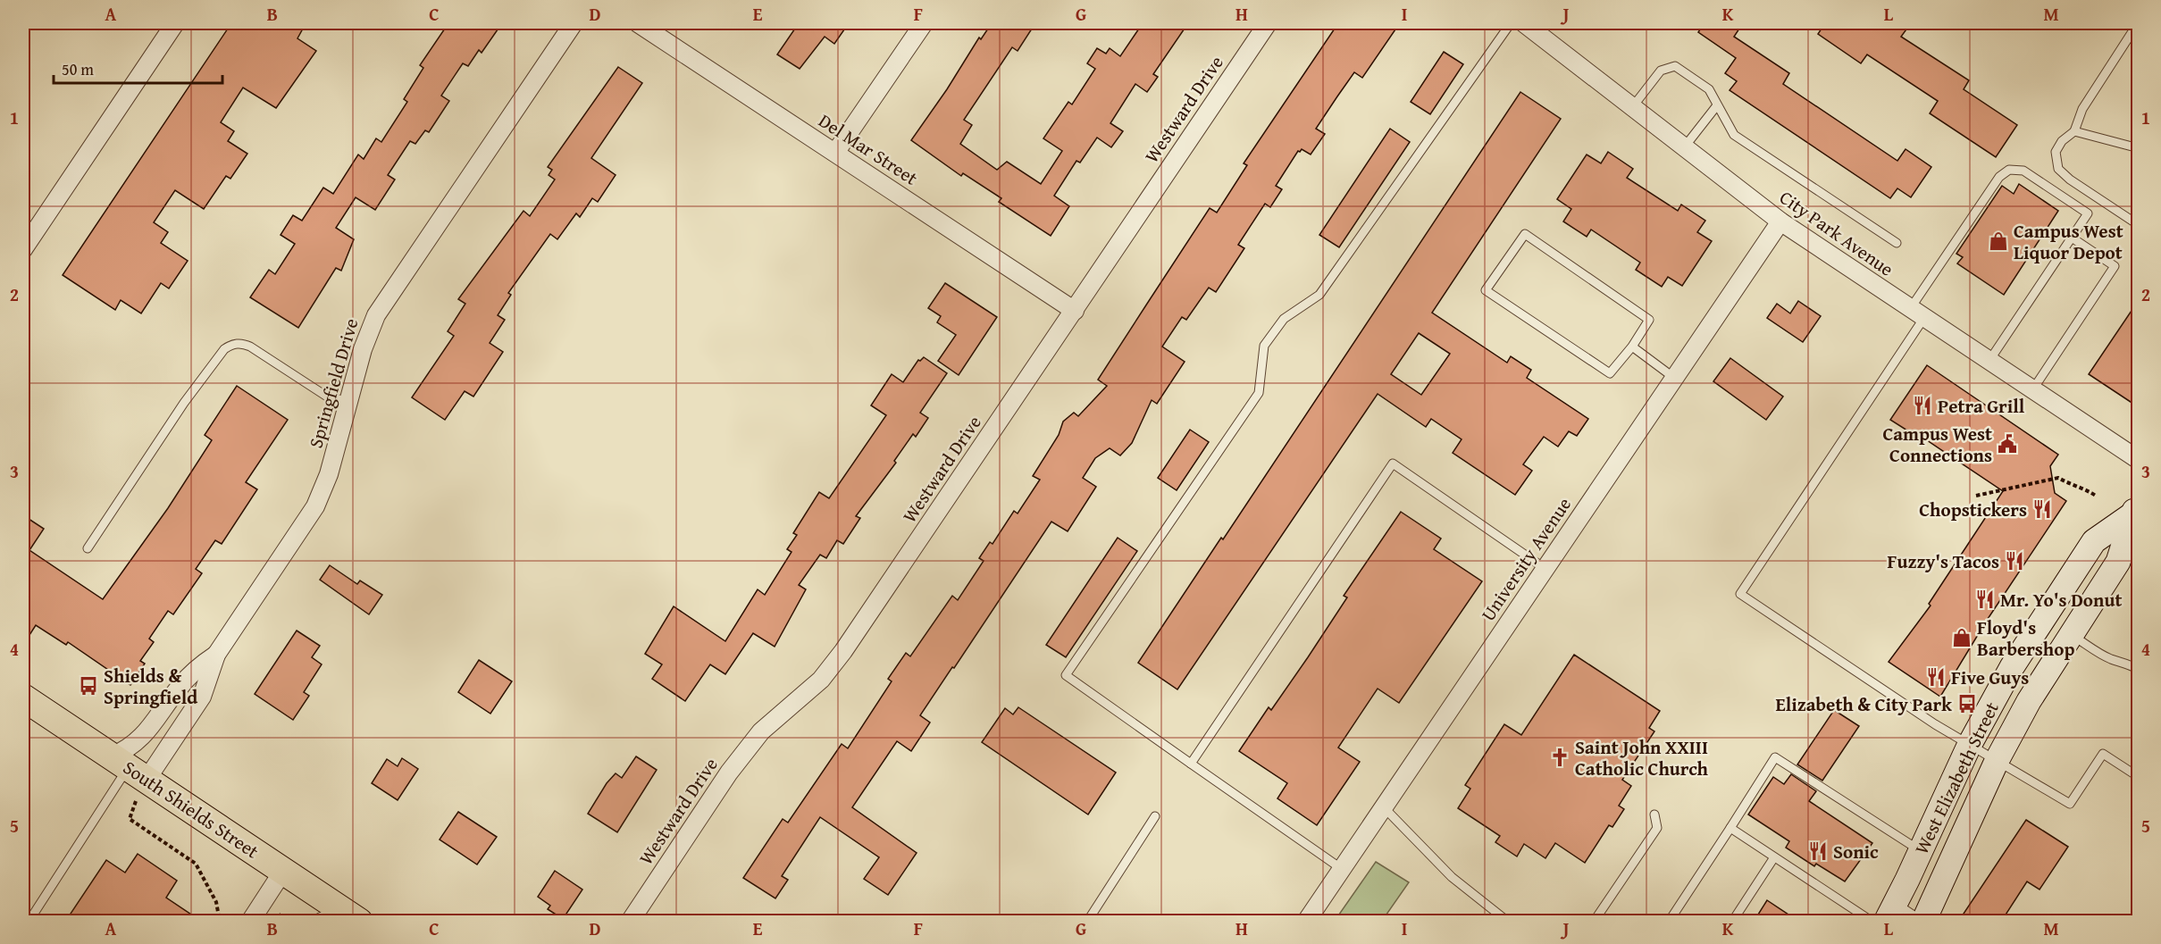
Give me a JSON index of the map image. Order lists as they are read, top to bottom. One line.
{"streets":{"main road":["West Elizabeth Street","South Shields Street"],"street":["Westward Drive","Del Mar Street","City Park Avenue","Springfield Drive","University Avenue"]},"crossings":[["Westward Drive","Del Mar Street"],["City Park Avenue","University Avenue"],["Springfield Drive","South Shields Street"]],"places":{"shop":["Campus West Liquor Depot","Floyd's Barbershop"],"restaurant":["Petra Grill","Chopstickers","Fuzzy's Tacos","Mr. Yo's Donut","Five Guys","Sonic"],"public building":["Campus West Connections"],"bus stop":["Shields & Springfield","Elizabeth & City Park"],"church":["Saint John XXIII Catholic Church"]},"scale_bar":"50 m","grid":{"columns":["A","B","C","D","E","F","G","H","I","J","K","L","M"],"rows":["1","2","3","4","5"]}}
